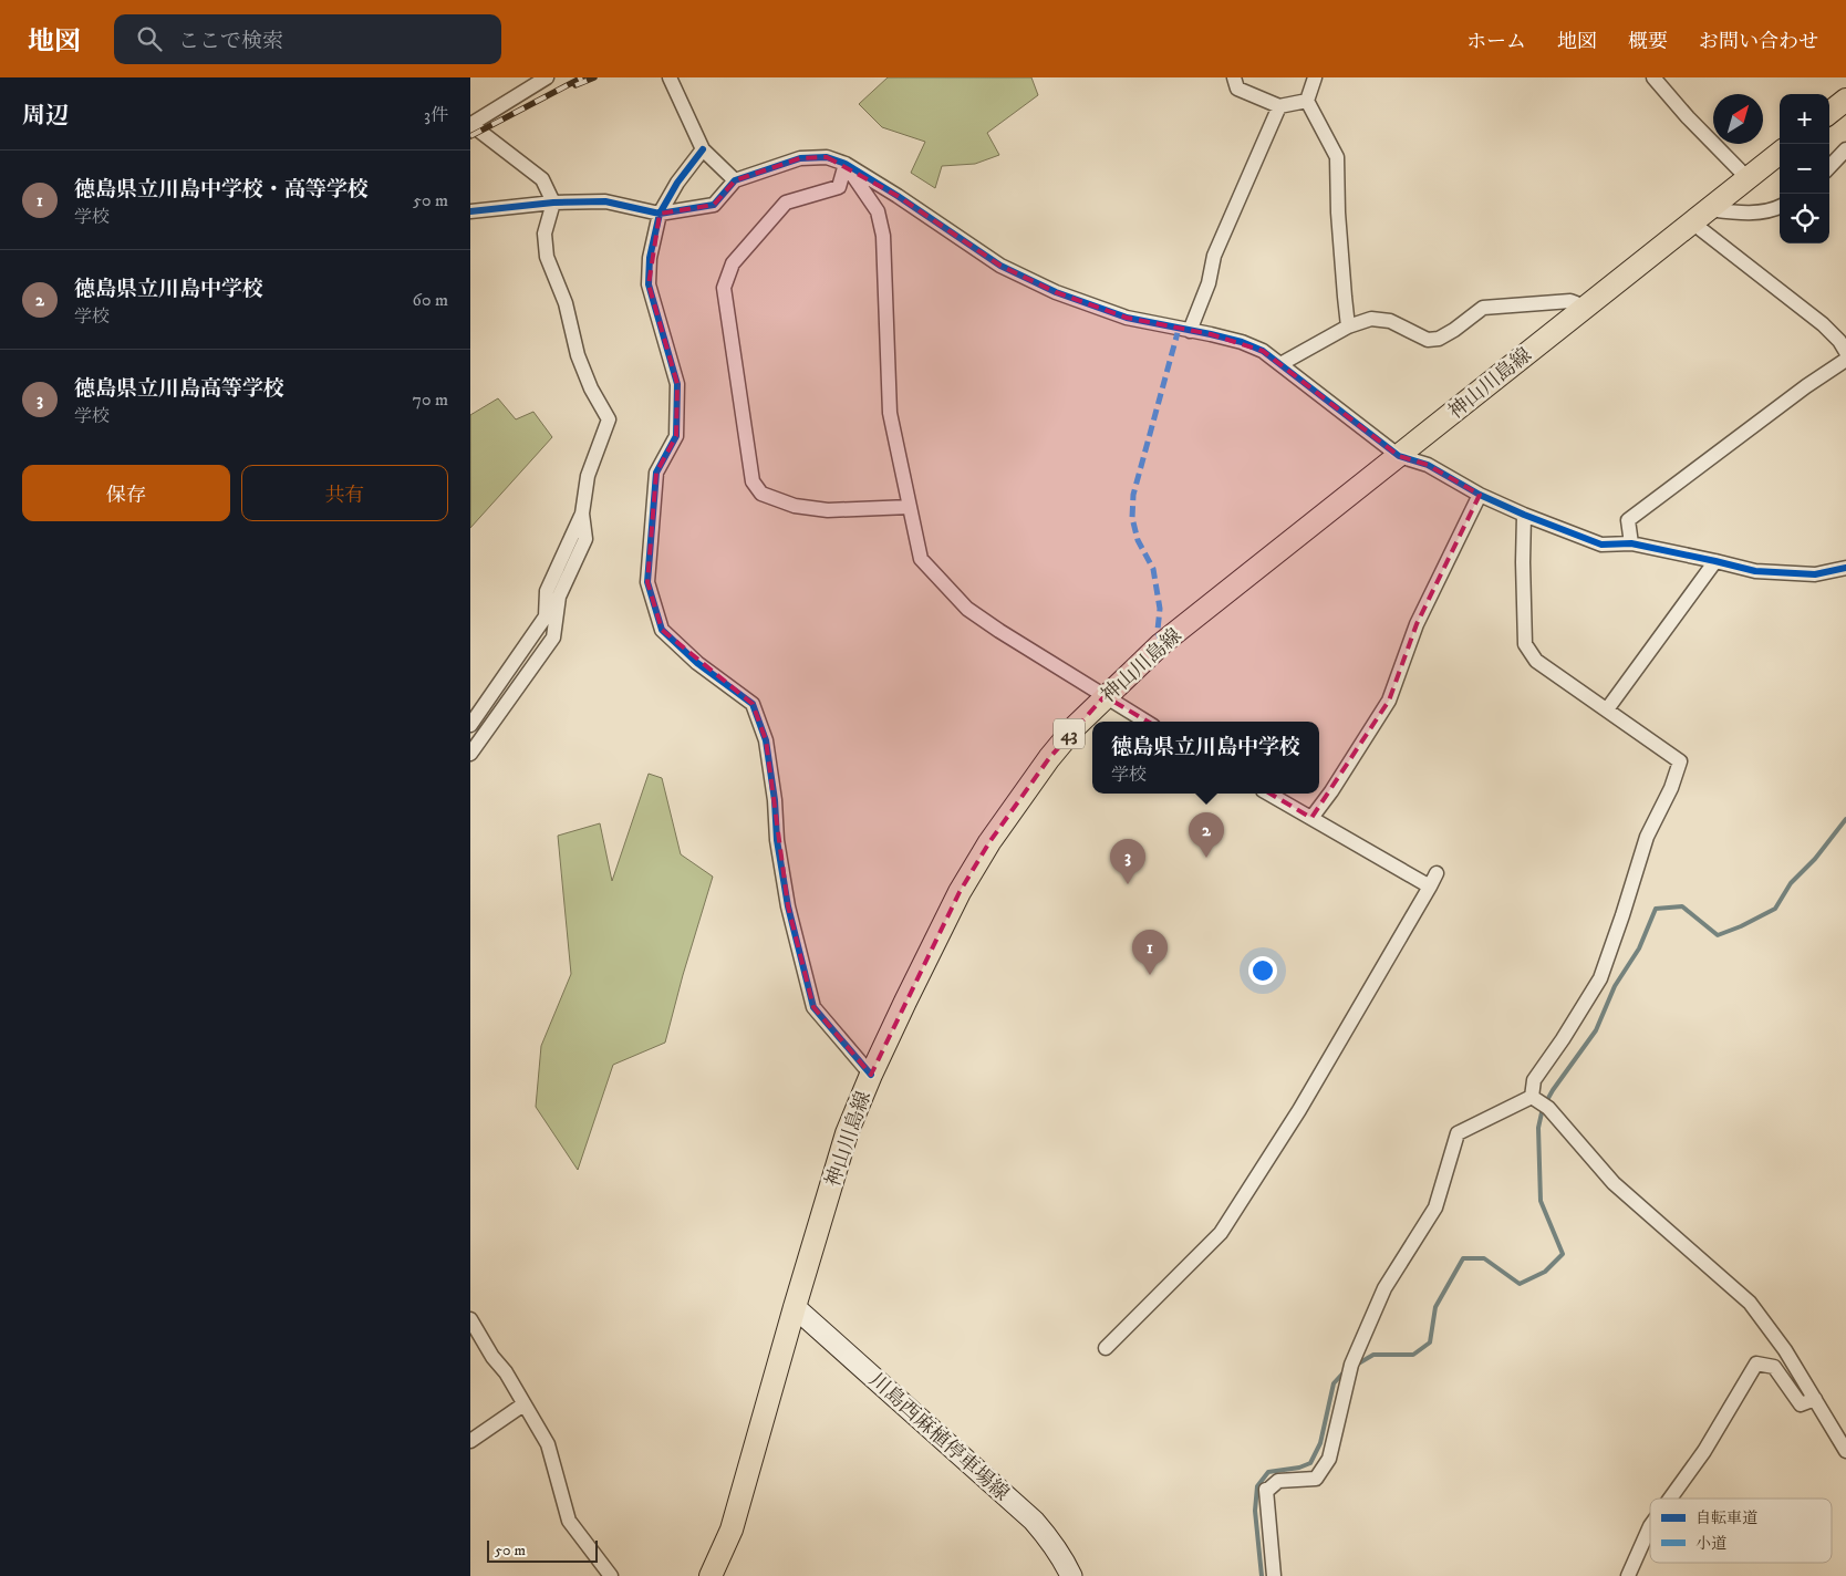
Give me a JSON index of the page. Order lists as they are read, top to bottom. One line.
{"streets":{"main road":["神山川島線","43","川島西麻植停車場線"]},"crossings":[["神山川島線","川島西麻植停車場線"]],"legend":["自転車道","小道"],"scale_bar":"50 m","north":"top right","page":{"header":"地図","search":"ここで検索","nav":["ホーム","地図","概要","お問い合わせ"],"heading":["周辺","3件"],"map_buttons":["+","−"],"list":[{"mark":"1","name":"徳島県立川島中学校・高等学校","note":"学校","value":"50 m"},{"mark":"2","name":"徳島県立川島中学校","note":"学校","value":"60 m"},{"mark":"3","name":"徳島県立川島高等学校","note":"学校","value":"70 m"}],"buttons":["保存","共有"],"popup":["徳島県立川島中学校","学校"],"pins":["2","3","1"],"scale":"50 m"}}
